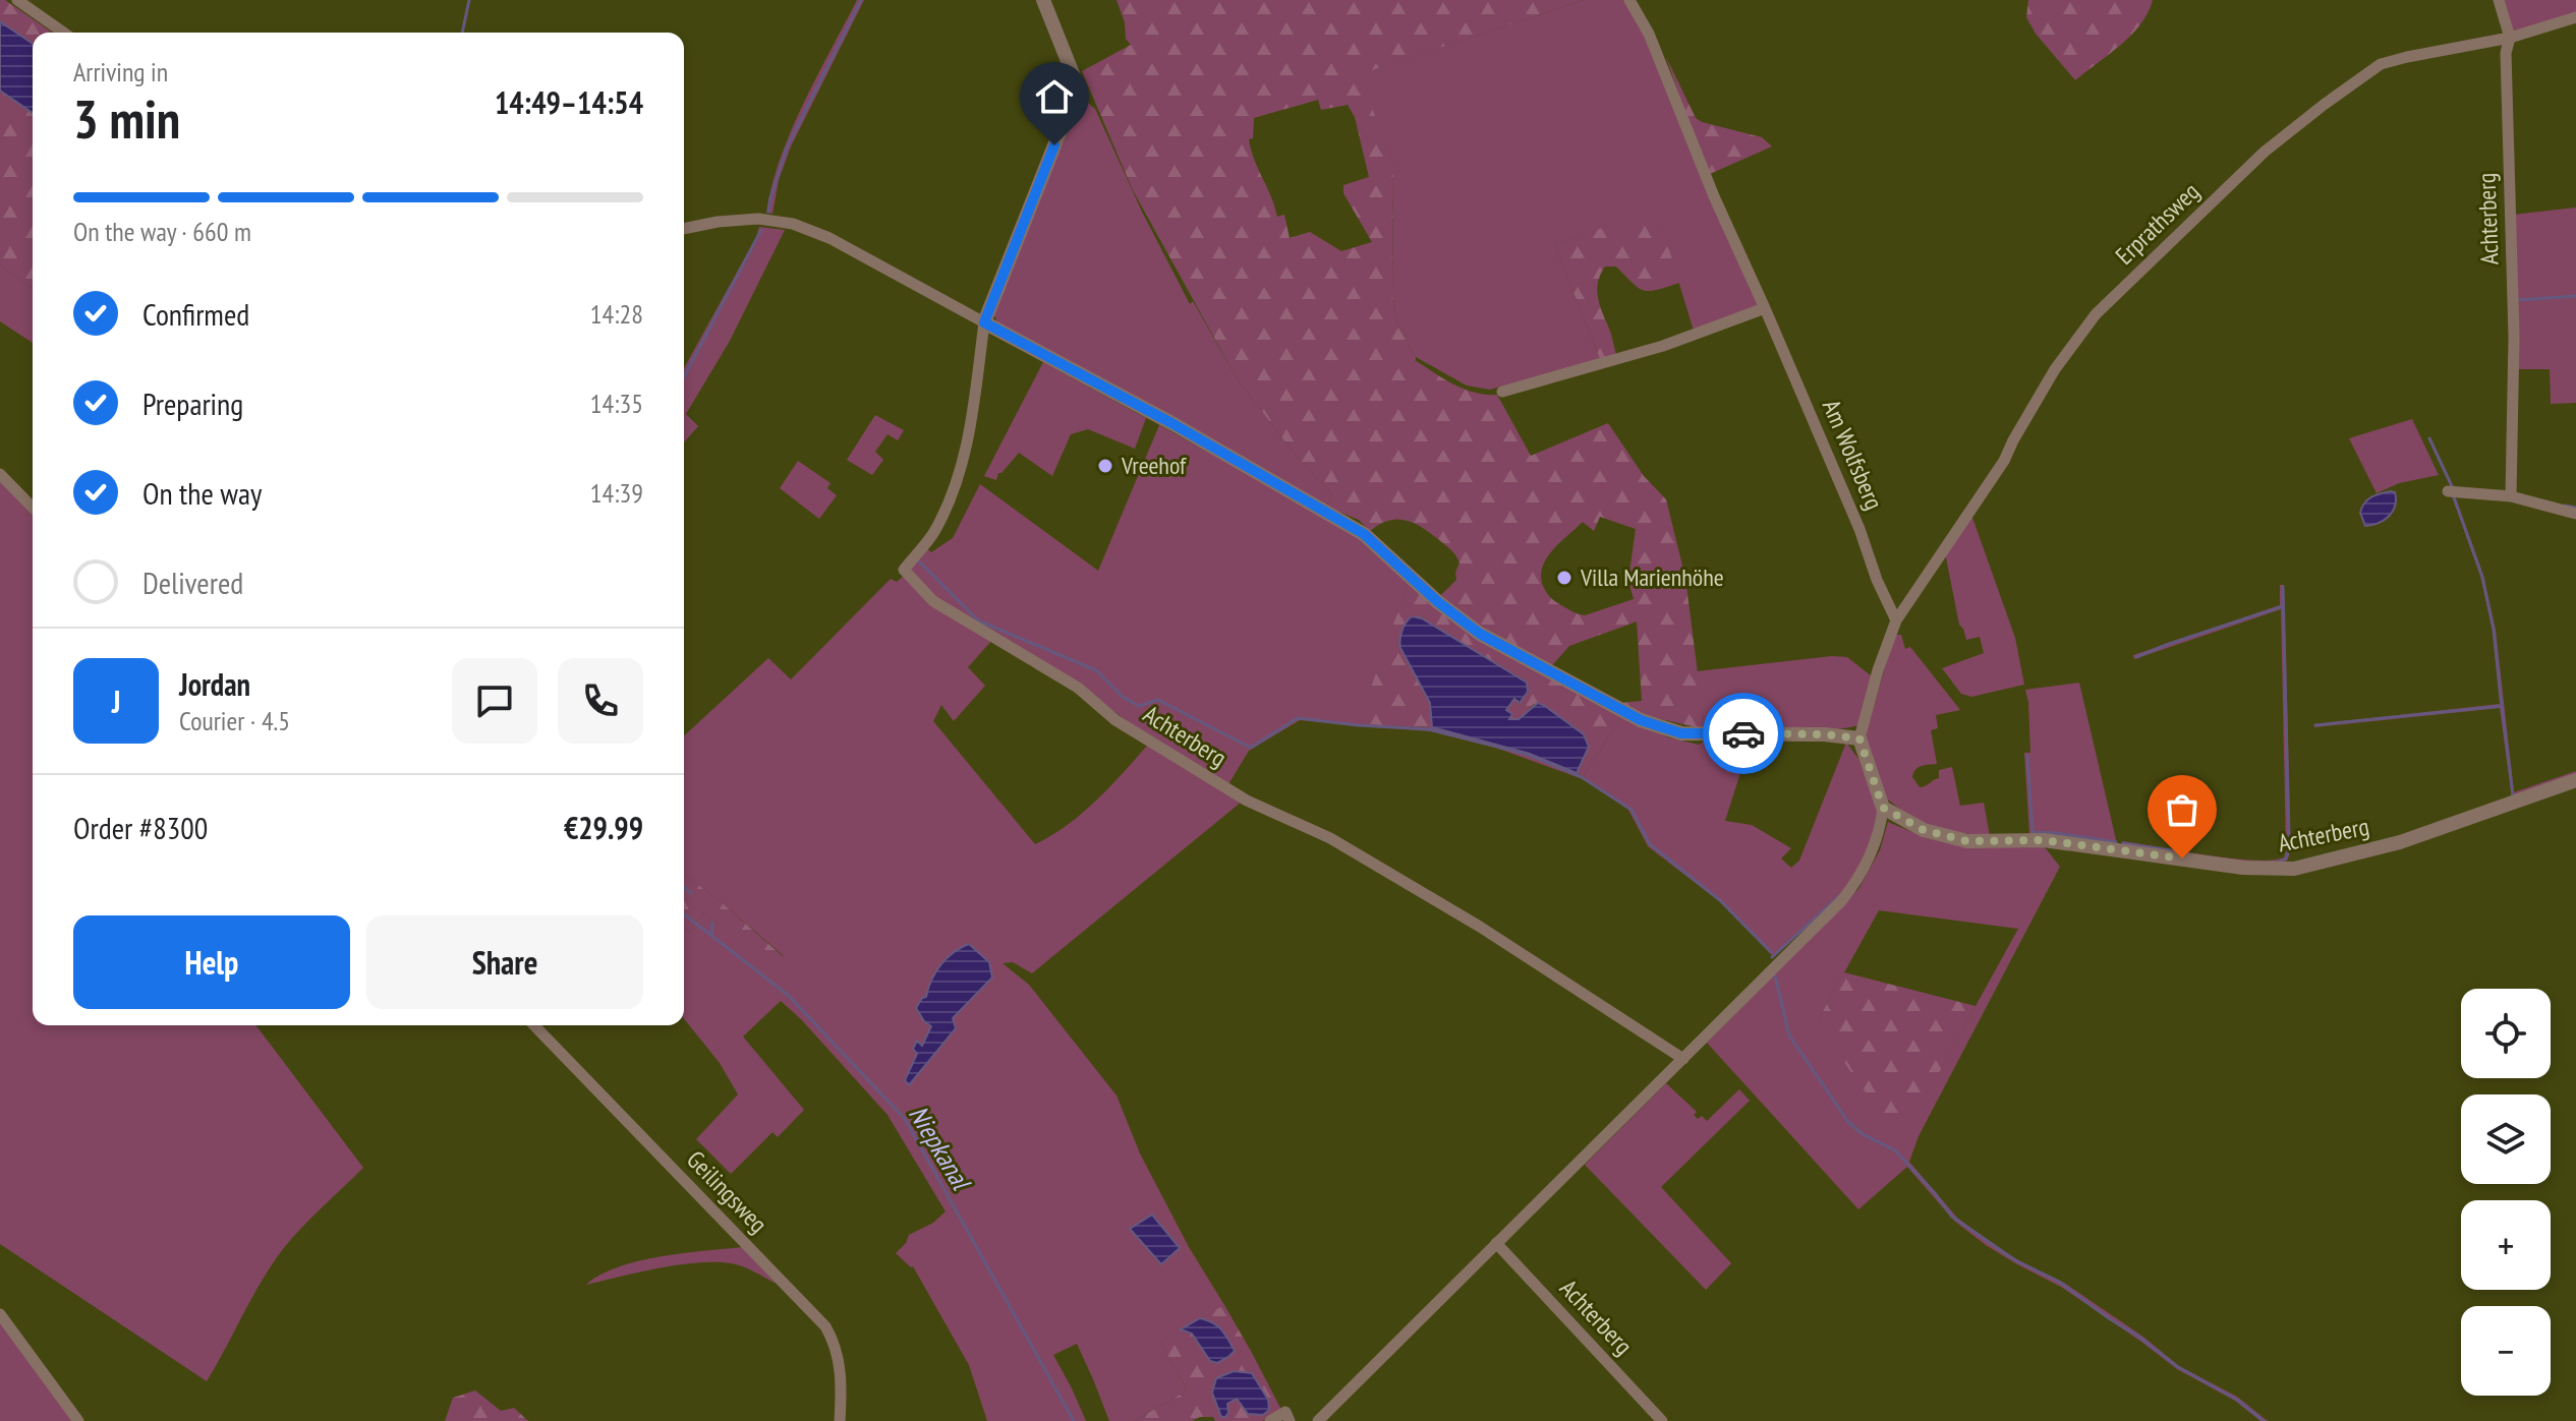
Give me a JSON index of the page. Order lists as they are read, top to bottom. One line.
{"streets":{"street":["Achterberg","Erprathsweg","Am Wolfsberg","Geilingsweg"]},"crossings":[["Achterberg","Erprathsweg"],["Erprathsweg","Am Wolfsberg"]],"water":["Niepkanal"],"places":["Vreehof","Villa Marienhöhe"],"page":{"heading":["3 min","Arriving in","14:49–14:54"],"panel":["Jordan","Courier · 4.5","Order #8300","€29.99"],"bar":"On the way · 660 m","list":[["Confirmed","14:28"],["Preparing","14:35"],["On the way","14:39"],"Delivered"],"round":"J","buttons":["Help","Share"],"map_buttons":["+","−"]}}
